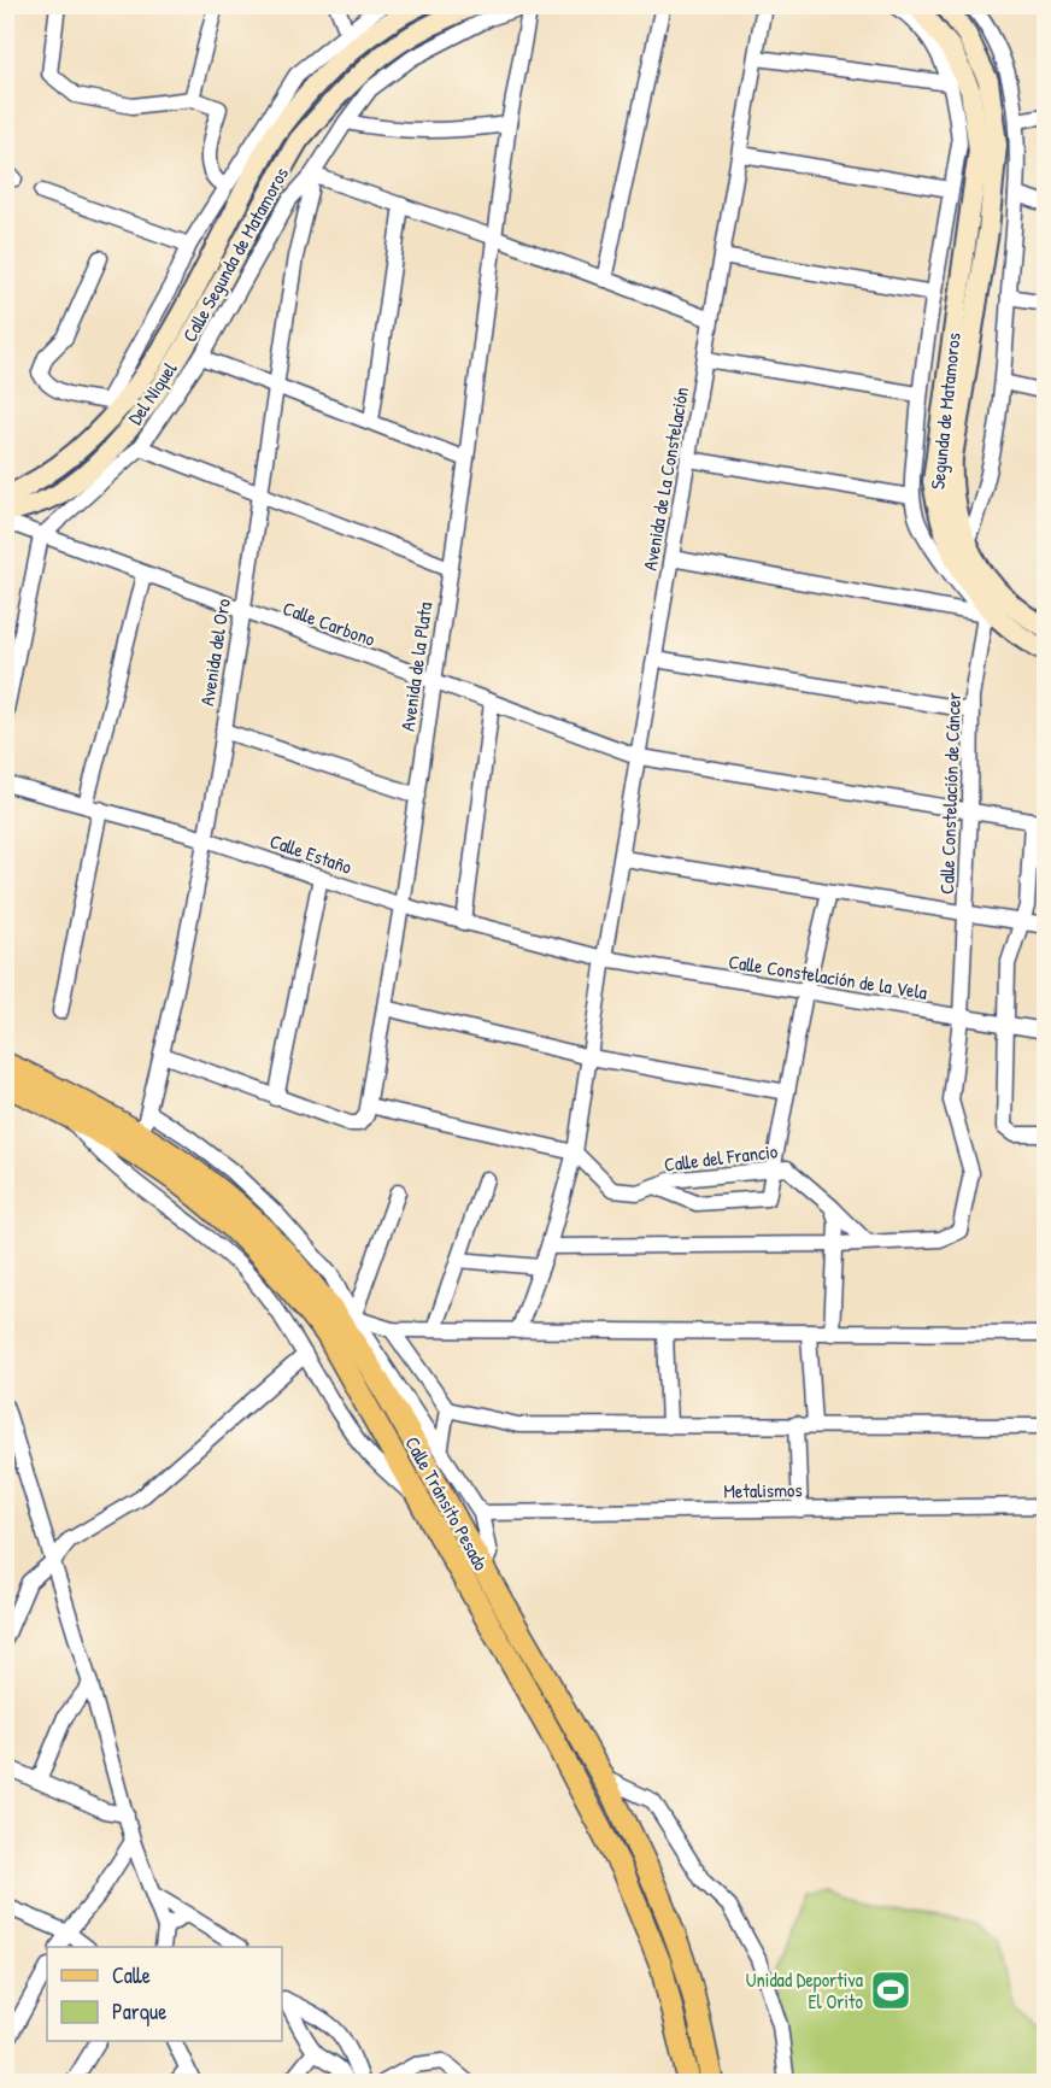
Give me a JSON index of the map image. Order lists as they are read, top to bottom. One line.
{"streets":{"main road":["Calle Segunda de Matamoros","Segunda de Matamoros","Calle Tránsito Pesado"],"street":["Del Niquel","Avenida de La Constelación","Calle Carbono","Avenida del Oro","Avenida de la Plata","Calle Constelación de Cáncer","Calle Estaño","Calle Constelación de la Vela","Calle del Francio","Metalismos"]},"crossings":[["Calle Segunda de Matamoros","Calle Carbono"],["Del Niquel","Calle Carbono"],["Del Niquel","Avenida del Oro"],["Segunda de Matamoros","Calle Constelación de Cáncer"],["Avenida de La Constelación","Calle Carbono"],["Avenida de La Constelación","Calle Estaño"],["Avenida de La Constelación","Calle Constelación de la Vela"],["Avenida de La Constelación","Calle del Francio"],["Calle Carbono","Avenida del Oro"],["Calle Carbono","Avenida de la Plata"],["Calle Carbono","Calle Constelación de Cáncer"],["Avenida del Oro","Calle Estaño"],["Avenida del Oro","Calle Tránsito Pesado"],["Avenida de la Plata","Calle Estaño"],["Calle Constelación de Cáncer","Calle Constelación de la Vela"],["Calle Estaño","Calle Constelación de la Vela"]],"places":{"sports":["Unidad Deportiva El Orito"]},"legend":["Calle","Parque"]}
